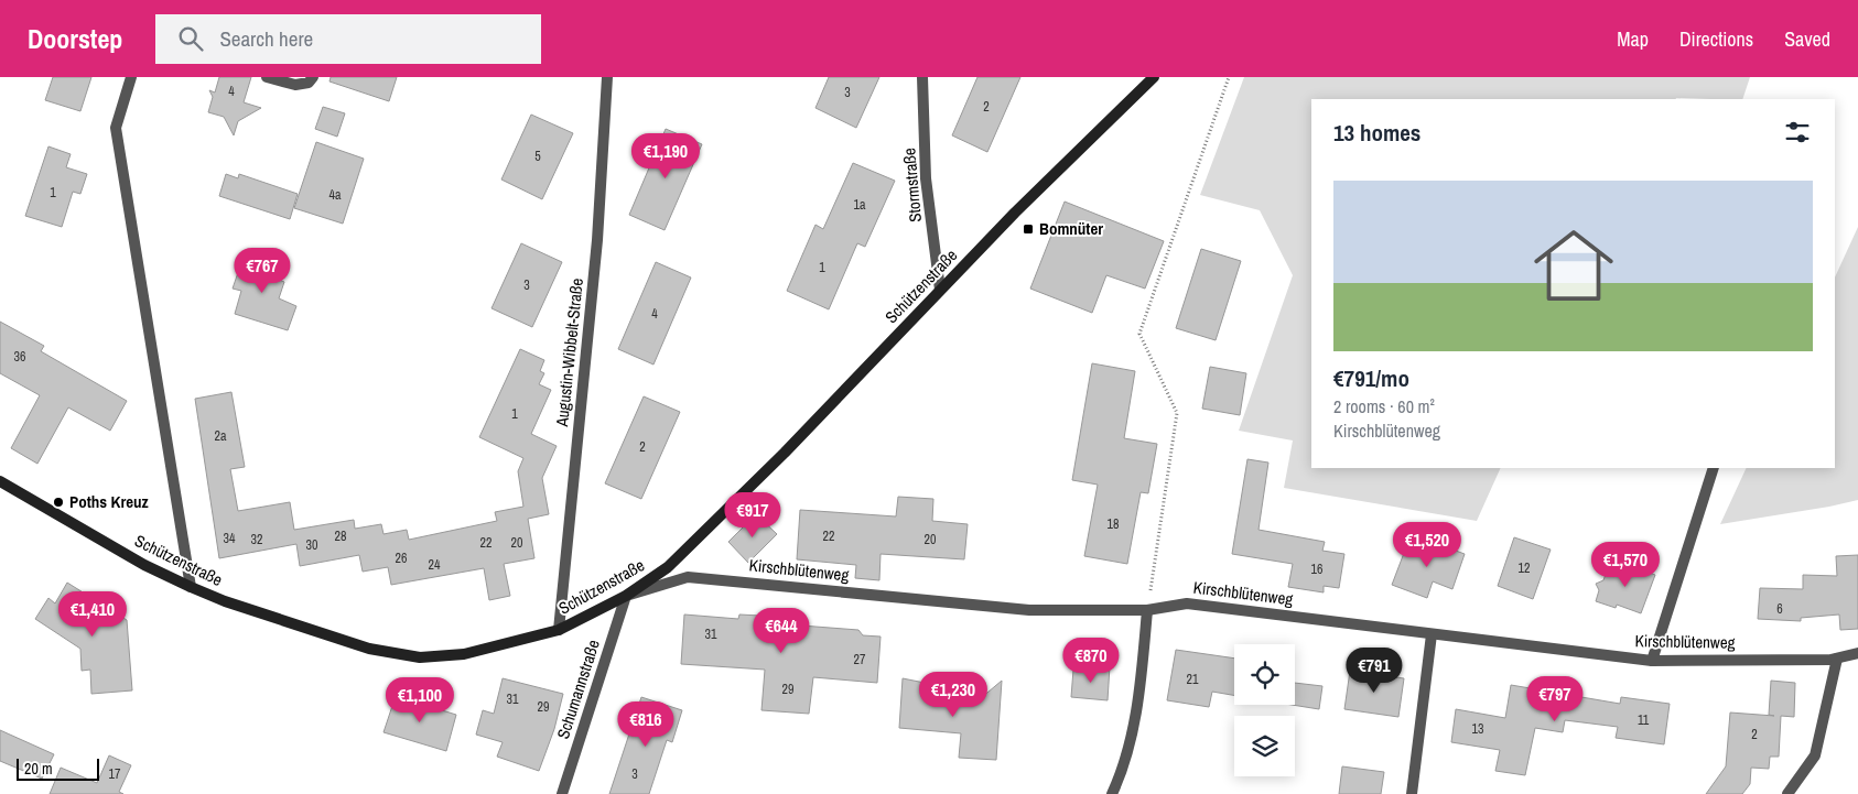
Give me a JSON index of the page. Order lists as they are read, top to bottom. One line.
{"streets":{"street":["Stormstraße","Schützenstraße","Augustin-Wibbelt-Straße","Kirschblütenweg","Schumannstraße"]},"crossings":[["Stormstraße","Schützenstraße"],["Schützenstraße","Augustin-Wibbelt-Straße"],["Schützenstraße","Kirschblütenweg"],["Schützenstraße","Schumannstraße"],["Kirschblütenweg","Schumannstraße"]],"places":{"transit":["Bomnüter"],"other":["Poths Kreuz"]},"house_numbers":["4","3","2","5","1","4a","1a","1","3","4","36","1","2a","2","18","28","22","34","32","20","22","20","30","26","24","12","16","6","31","27","21","29","31","29","11","13","2","17","3"],"scale_bar":"20 m","page":{"header":"Doorstep","search":"Search here","nav":["Map","Directions","Saved"],"heading":"13 homes","price":["€1,190","€767","€917","€1,520","€1,570","€1,410","€644","€870","€791","€1,230","€797","€1,100","€816"],"list":[{"name":"€791/mo","note":"2 rooms · 60 m² · Kirschblütenweg"}],"scale":"20 m"}}
